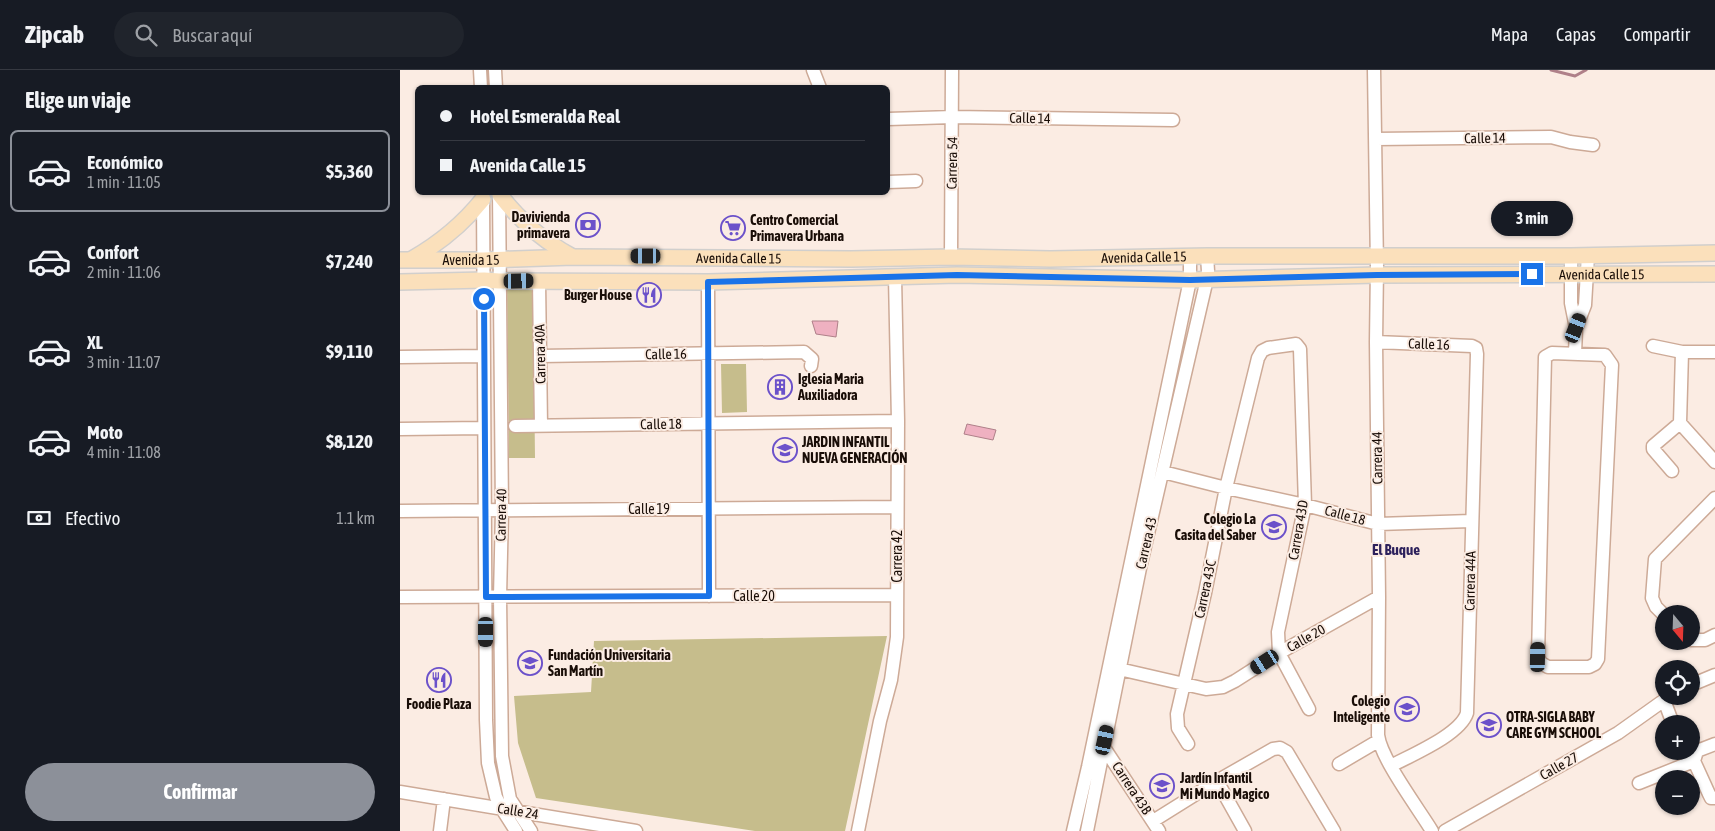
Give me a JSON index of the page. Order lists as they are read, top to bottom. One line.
{"streets":{"main road":["Avenida Calle 15","Avenida 15"],"street":["Calle 14","Carrera 54","Calle 16","Carrera 40A","Calle 18","Carrera 44","Calle 19","Carrera 40","Carrera 43D","Carrera 43","Carrera 42","Carrera 44A","Carrera 43C","Calle 20","Calle 27","Carrera 43B","Calle 24"]},"crossings":[["Calle 14","Carrera 54"],["Calle 14","Carrera 44"],["Carrera 54","Avenida Calle 15"],["Avenida Calle 15","Avenida 15"],["Avenida Calle 15","Carrera 40A"],["Avenida Calle 15","Carrera 44"],["Avenida Calle 15","Carrera 40"],["Avenida Calle 15","Carrera 43"],["Avenida Calle 15","Carrera 42"],["Avenida 15","Carrera 40"],["Calle 16","Carrera 40A"],["Calle 16","Carrera 44"],["Calle 16","Carrera 44A"],["Carrera 40A","Calle 18"],["Calle 18","Carrera 44"],["Calle 18","Carrera 43D"],["Calle 18","Carrera 43"],["Calle 18","Carrera 42"],["Calle 18","Carrera 44A"],["Calle 18","Carrera 43C"],["Carrera 44","Carrera 44A"],["Carrera 44","Calle 20"],["Calle 19","Carrera 40"],["Calle 19","Carrera 42"],["Carrera 40","Calle 20"],["Carrera 40","Calle 24"],["Carrera 43D","Carrera 43C"],["Carrera 43D","Calle 20"],["Carrera 43","Calle 20"],["Carrera 43","Carrera 43B"],["Carrera 42","Calle 20"],["Carrera 43C","Calle 20"]],"districts":["El Buque"],"places":{"bank":["Davivienda primavera"],"supermarket":["Centro Comercial Primavera Urbana"],"restaurant":["Burger House","Foodie Plaza"],"building":["Iglesia Maria Auxiliadora"],"school or university":["JARDIN INFANTIL NUEVA GENERACIÓN","Colegio La Casita del Saber","Fundación Universitaria San Martín","Colegio Inteligente","OTRA-SIGLA BABY CARE GYM SCHOOL","Jardín Infantil Mi Mundo Magico"]},"north":"bottom","page":{"header":"Zipcab","search":"Buscar aquí","nav":["Mapa","Capas","Compartir"],"heading":"Elige un viaje","banner":["Hotel Esmeralda Real","Avenida Calle 15"],"list":[{"name":"Económico","note":"1 min · 11:05","value":"$5,360"},{"name":"Confort","note":"2 min · 11:06","value":"$7,240"},{"name":"XL","note":"3 min · 11:07","value":"$9,110"},{"name":"Moto","note":"4 min · 11:08","value":"$8,120"}],"bubble":"3 min","pay":["Efectivo","1.1 km"],"map_buttons":["+","−"],"buttons":"Confirmar"}}
